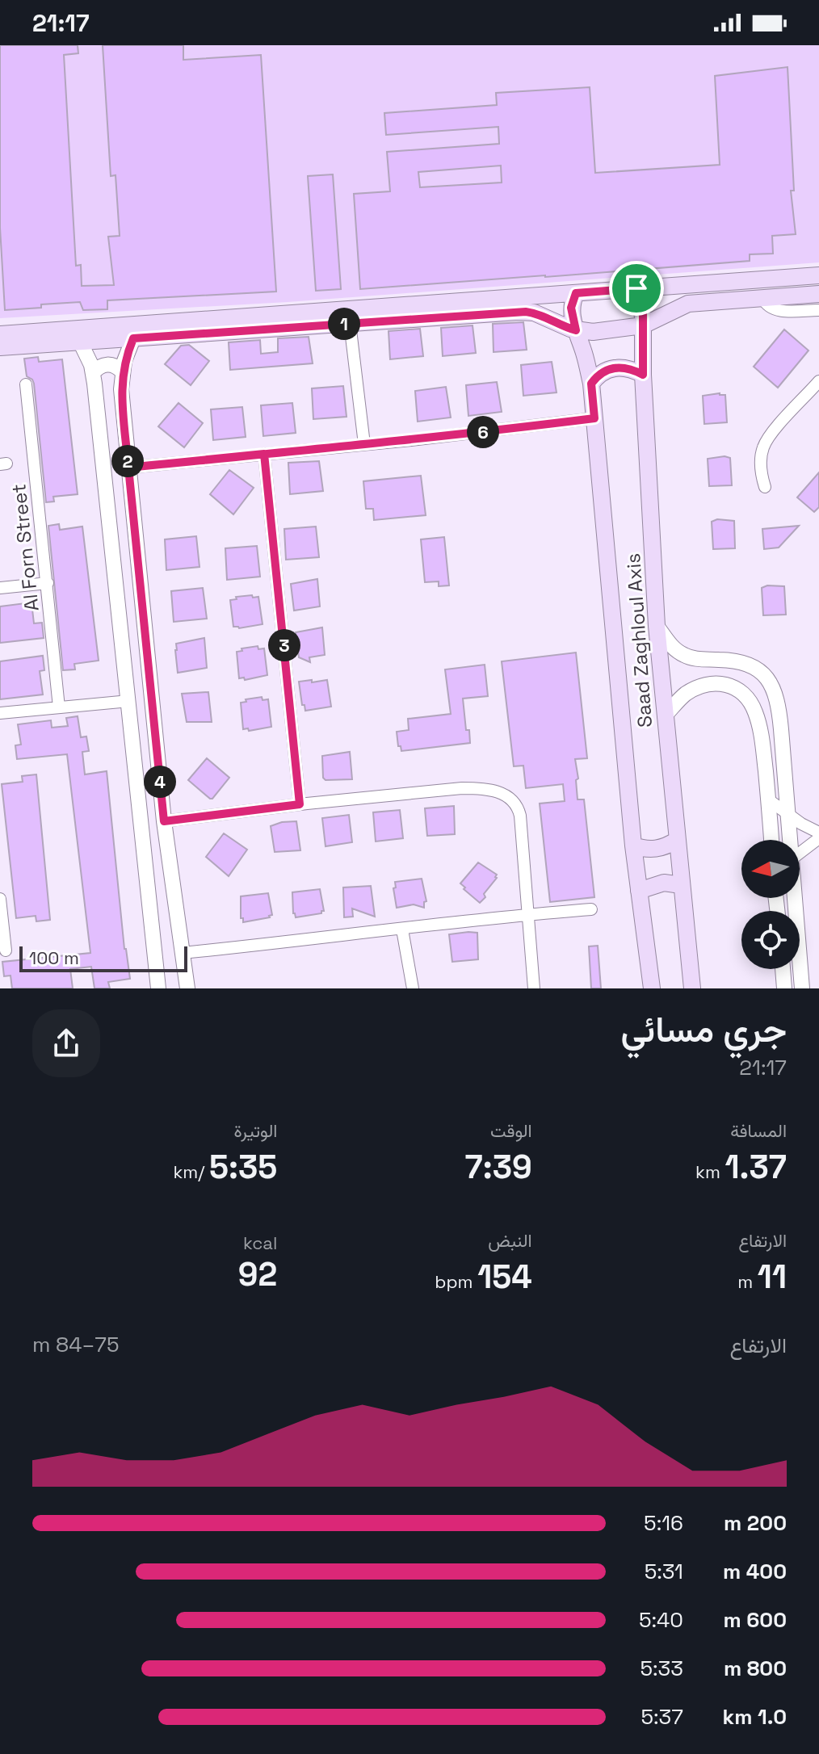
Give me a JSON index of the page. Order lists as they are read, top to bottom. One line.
{"streets":{"main road":["Saad Zaghloul Axis"],"street":["Al Forn Street"]},"scale_bar":"100 m","north":"left","page":{"status":"21:17","pins":["1","6","2","3","4"],"scale":"100 m","heading":["جري مسائي","21:17"],"stats":[["المسافة","1.37 km"],["الوقت","7:39"],["الوتيرة","5:35 /km"],["الارتفاع","11 m"],["النبض","154 bpm"],["kcal","92"]],"chart":["الارتفاع","75–84 m"],"list":[{"name":"200 m","note":"5:16"},{"name":"400 m","note":"5:31"},{"name":"600 m","note":"5:40"},{"name":"800 m","note":"5:33"},{"name":"1.0 km","note":"5:37"}]}}
